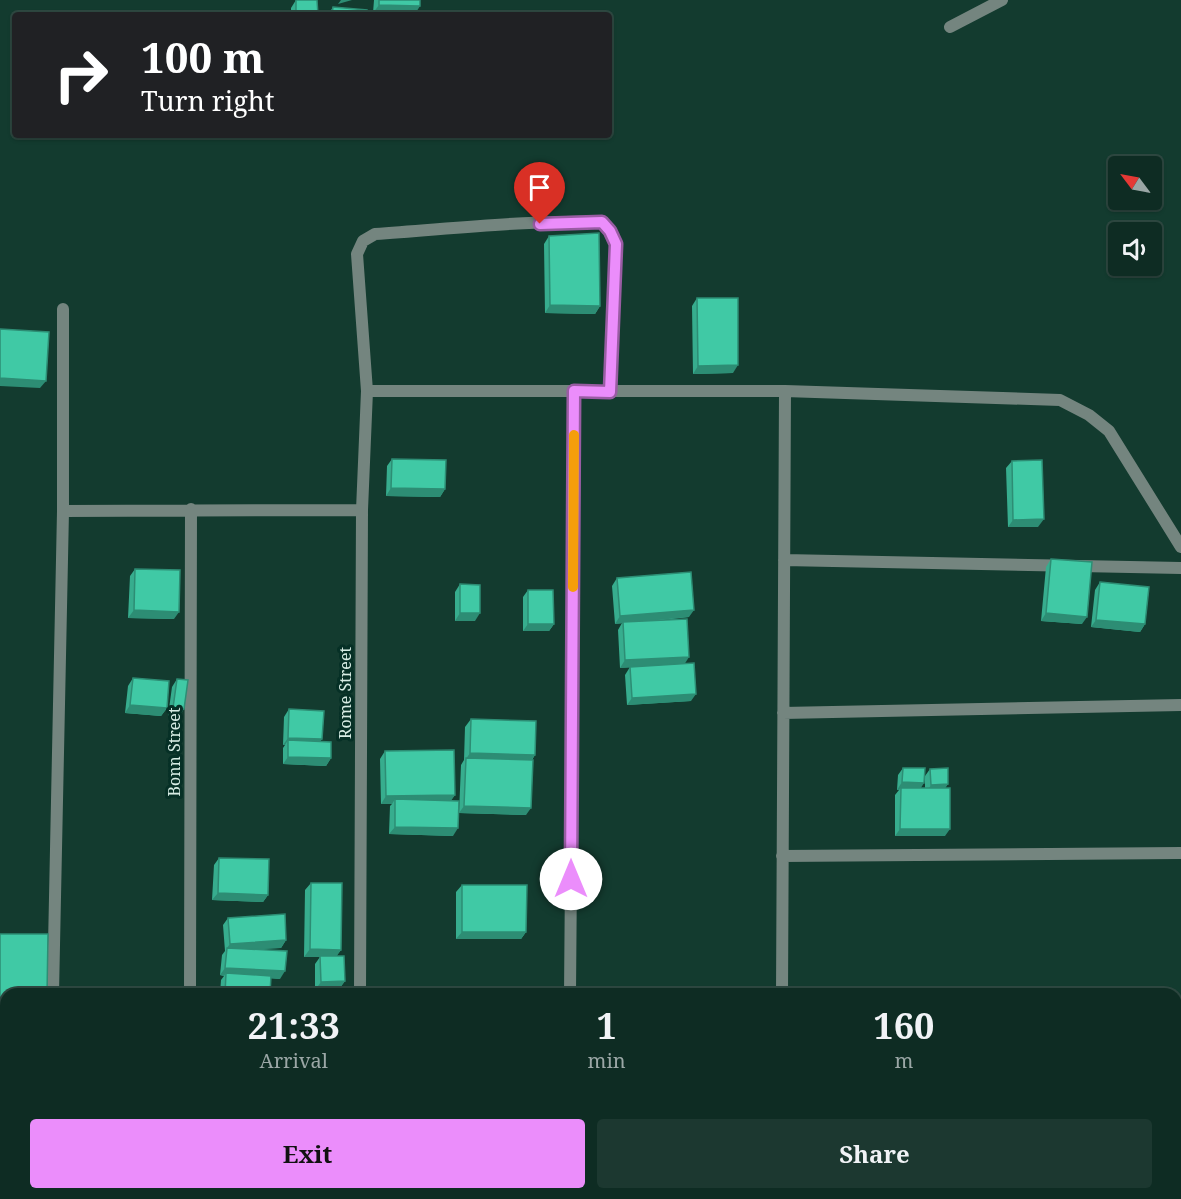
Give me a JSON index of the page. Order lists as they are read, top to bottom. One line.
{"streets":{"street":["Rome Street","Bonn Street"]},"north":"top left","page":{"turn":["100 m","Turn right"],"eta":["21:33","Arrival","1","min","160","m"],"buttons":["Exit","Share"]}}
